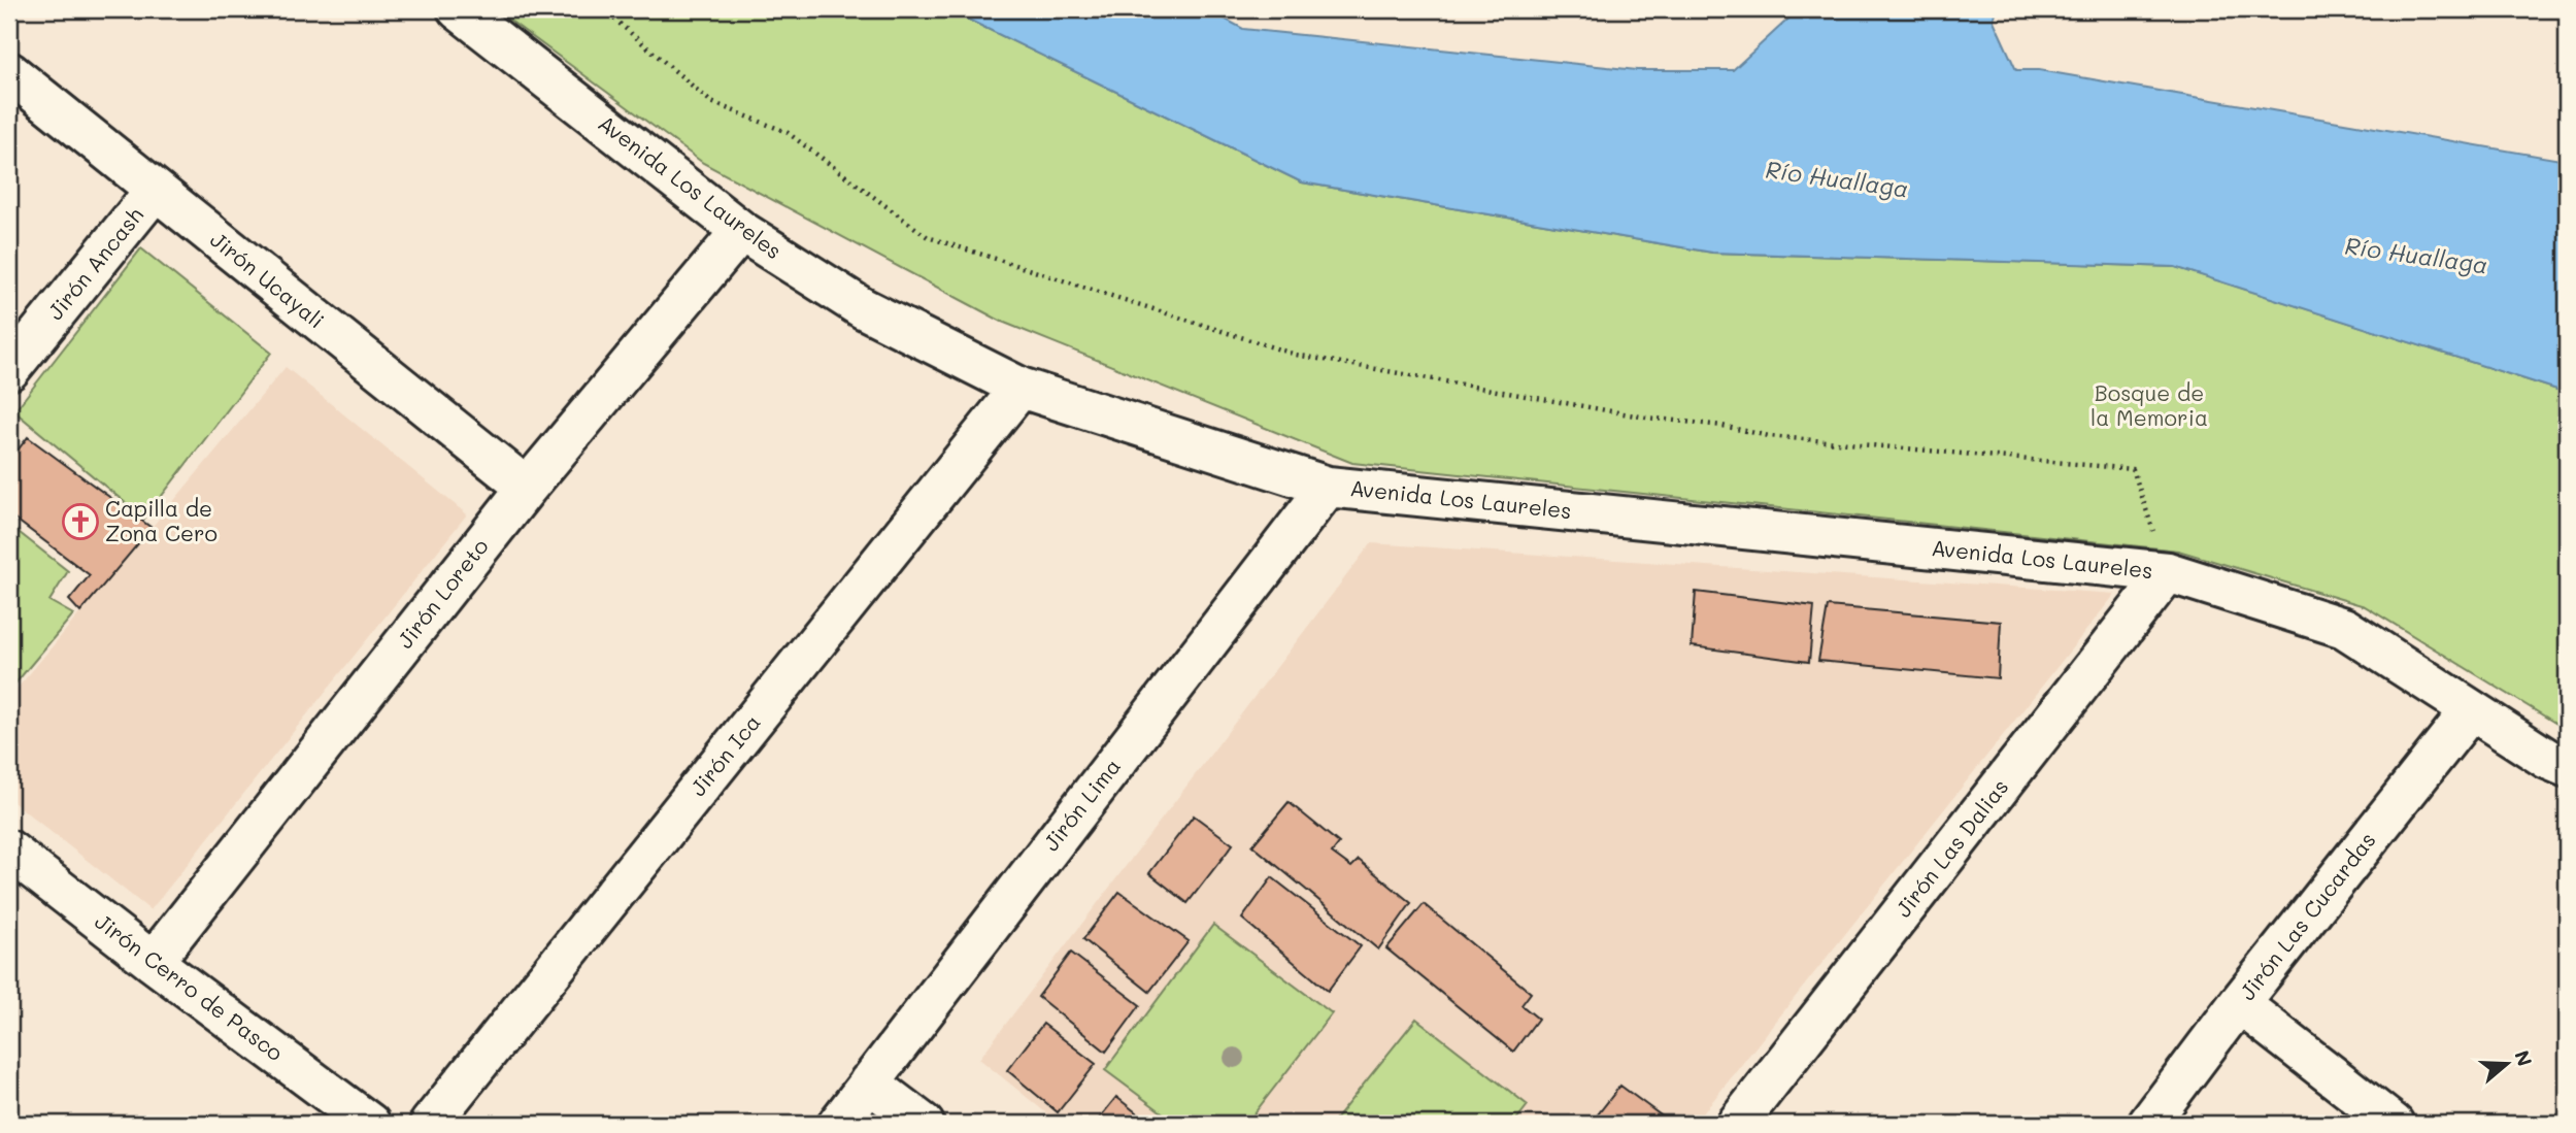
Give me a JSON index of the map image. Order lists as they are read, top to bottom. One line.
{"streets":{"street":["Avenida Los Laureles","Jirón Ancash","Jirón Ucayali","Jirón Loreto","Jirón Ica","Jirón Lima","Jirón Las Dalias","Jirón Las Cucardas","Jirón Cerro de Pasco"]},"crossings":[["Avenida Los Laureles","Jirón Loreto"],["Avenida Los Laureles","Jirón Ica"],["Avenida Los Laureles","Jirón Lima"],["Avenida Los Laureles","Jirón Las Dalias"],["Avenida Los Laureles","Jirón Las Cucardas"],["Jirón Ancash","Jirón Ucayali"],["Jirón Ucayali","Jirón Loreto"],["Jirón Loreto","Jirón Cerro de Pasco"]],"water":["Río Huallaga"],"parks":["Bosque de la Memoria"],"places":{"church":["Capilla de Zona Cero"]},"north":"right"}
